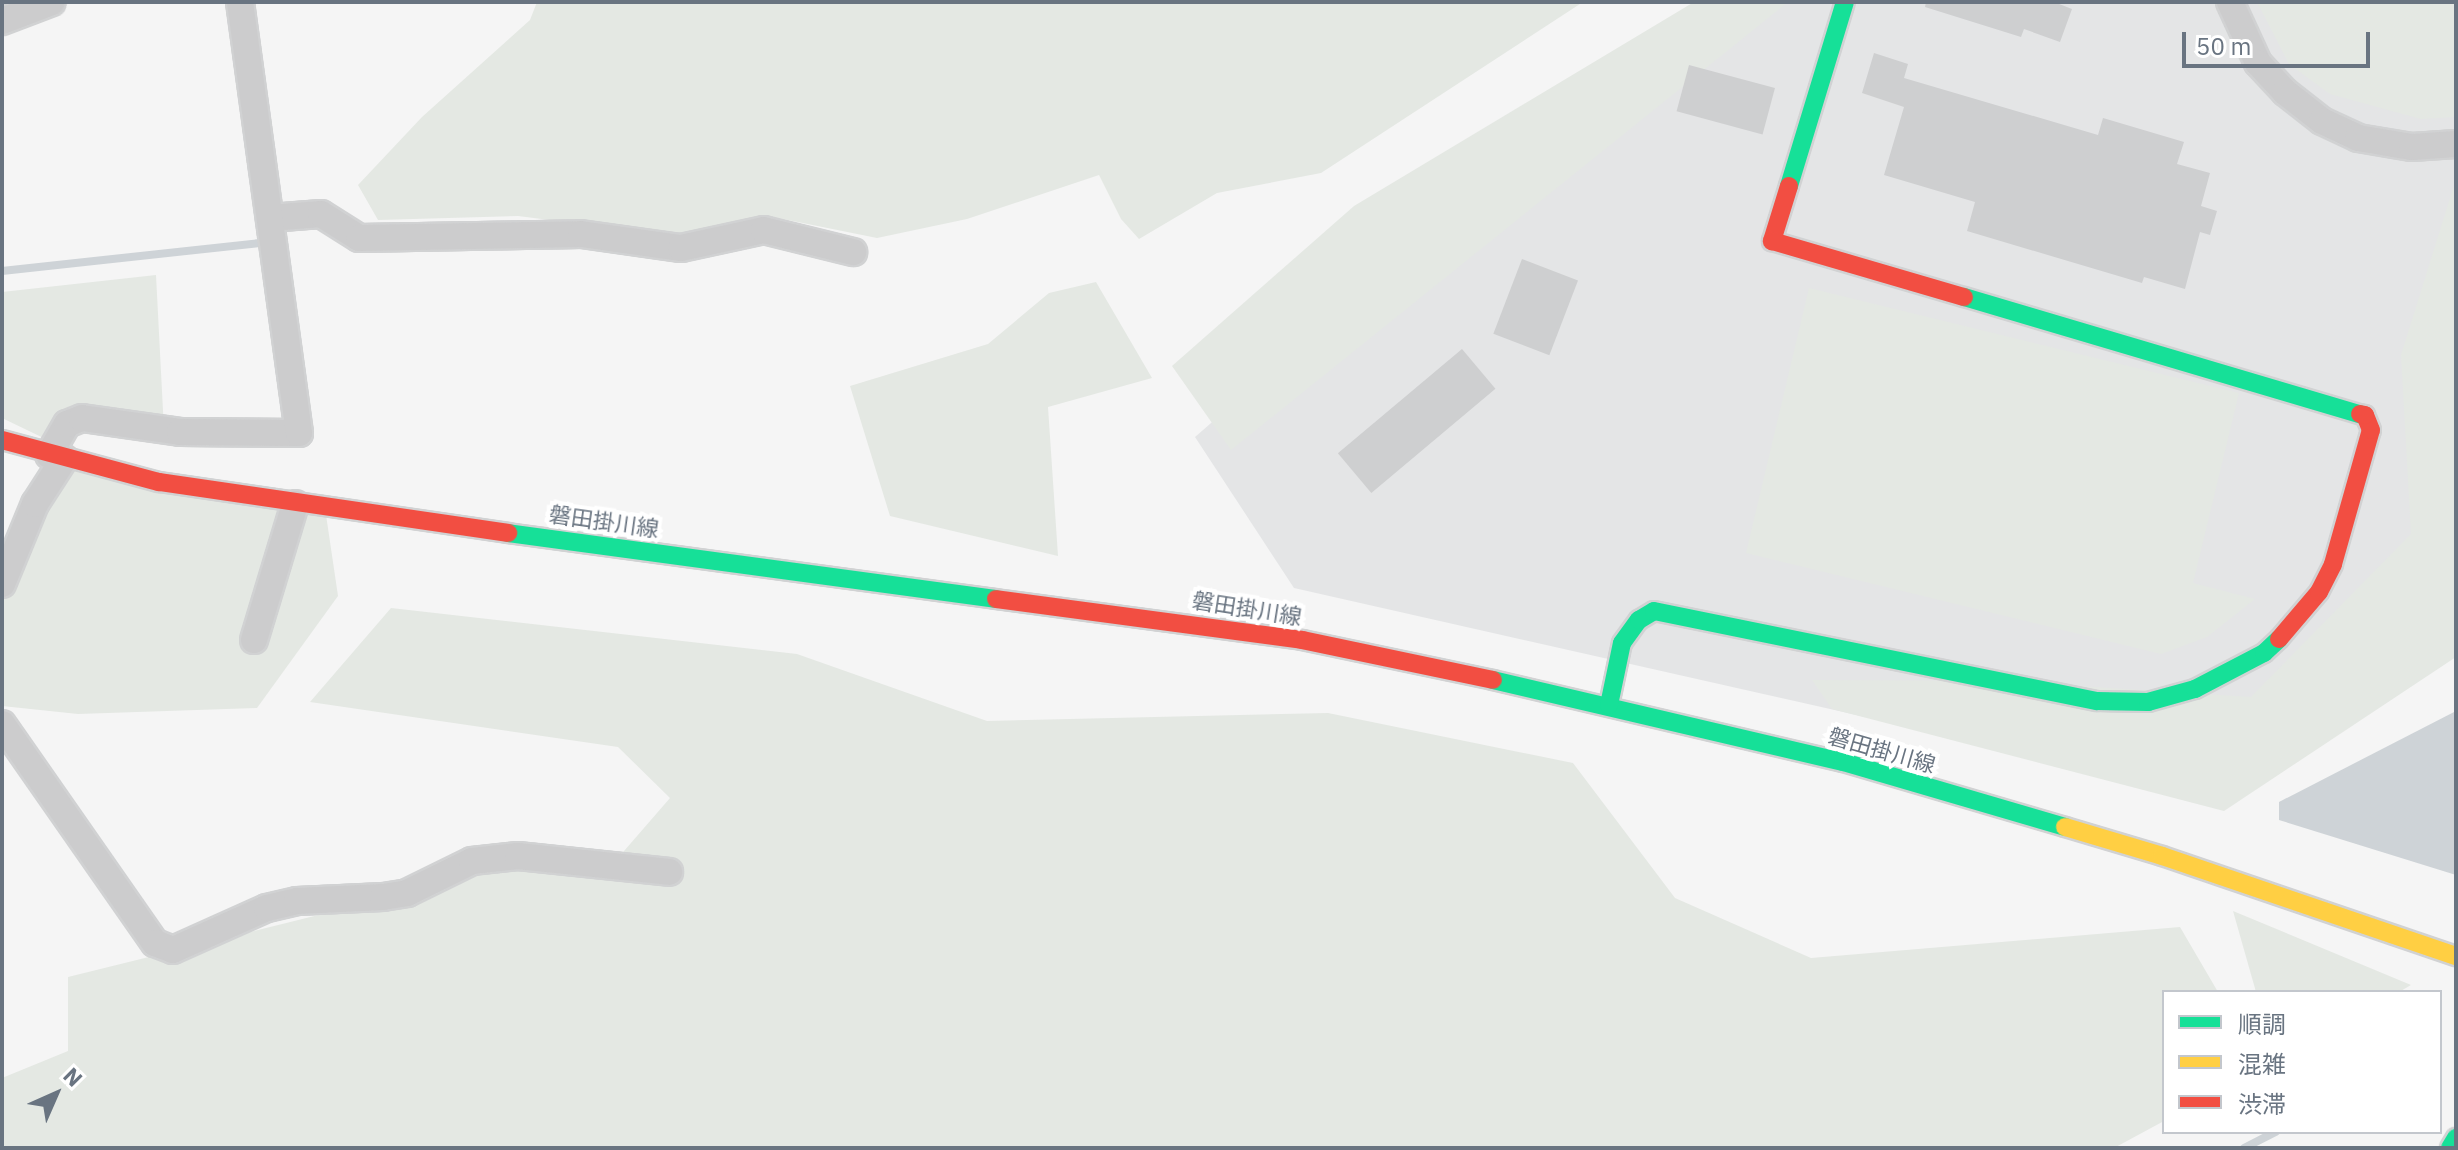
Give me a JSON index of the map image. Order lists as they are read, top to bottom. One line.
{"streets":{"main road":["磐田掛川線"]},"legend":["順調","混雑","渋滞"],"scale_bar":"50 m","north":"top right"}
